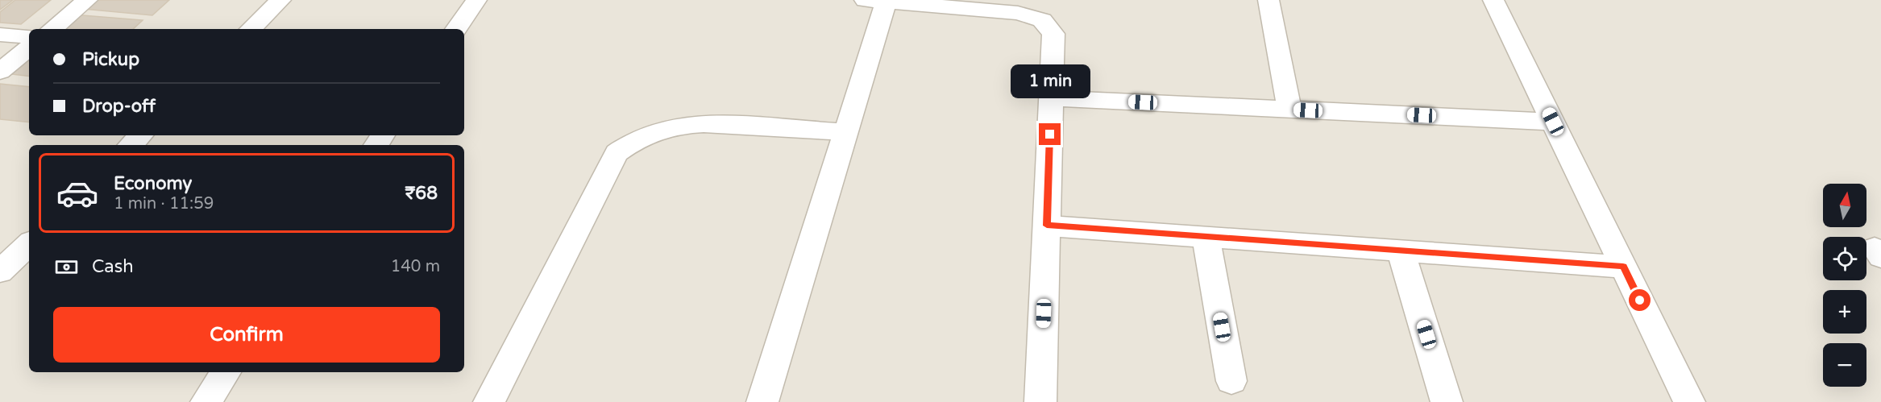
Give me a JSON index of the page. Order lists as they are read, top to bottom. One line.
{"north":"top","page":{"banner":["Pickup","Drop-off"],"bubble":"1 min","list":[{"name":"Economy","note":"1 min · 11:59","value":"₹68"}],"map_buttons":["+","−"],"pay":["Cash","140 m"],"buttons":"Confirm"}}
